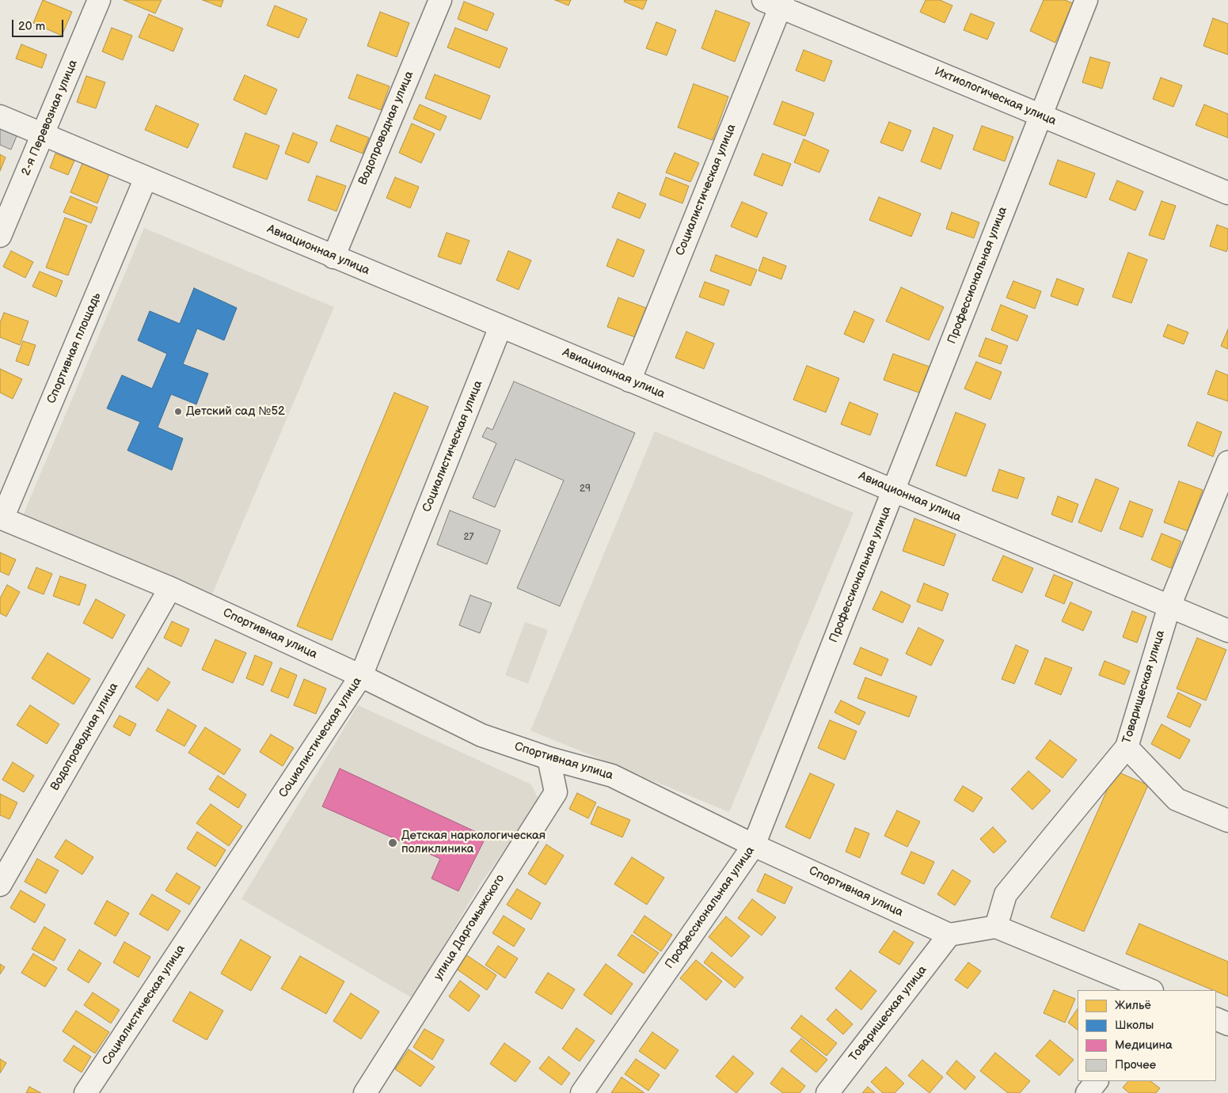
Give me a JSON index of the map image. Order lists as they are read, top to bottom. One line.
{"streets":{"street":["Ихтиологическая улица","2-я Перевозная улица","Водопроводная улица","Социалистическая улица","Авиационная улица","Профессиональная улица","Спортивная площадь","Спортивная улица","Товарищеская улица","улица Даргомыжского"]},"crossings":[["Ихтиологическая улица","Социалистическая улица"],["Ихтиологическая улица","Профессиональная улица"],["2-я Перевозная улица","Авиационная улица"],["Водопроводная улица","Авиационная улица"],["Водопроводная улица","Спортивная улица"],["Социалистическая улица","Авиационная улица"],["Социалистическая улица","Спортивная улица"],["Авиационная улица","Профессиональная улица"],["Авиационная улица","Спортивная площадь"],["Авиационная улица","Товарищеская улица"],["Профессиональная улица","Спортивная улица"],["Спортивная площадь","Спортивная улица"],["Спортивная улица","Товарищеская улица"],["Спортивная улица","улица Даргомыжского"]],"places":["Детский сад №52","Детская наркологическая поликлиника"],"house_numbers":["29","27"],"legend":["Жильё","Школы","Медицина","Прочее"],"scale_bar":"20 m"}
